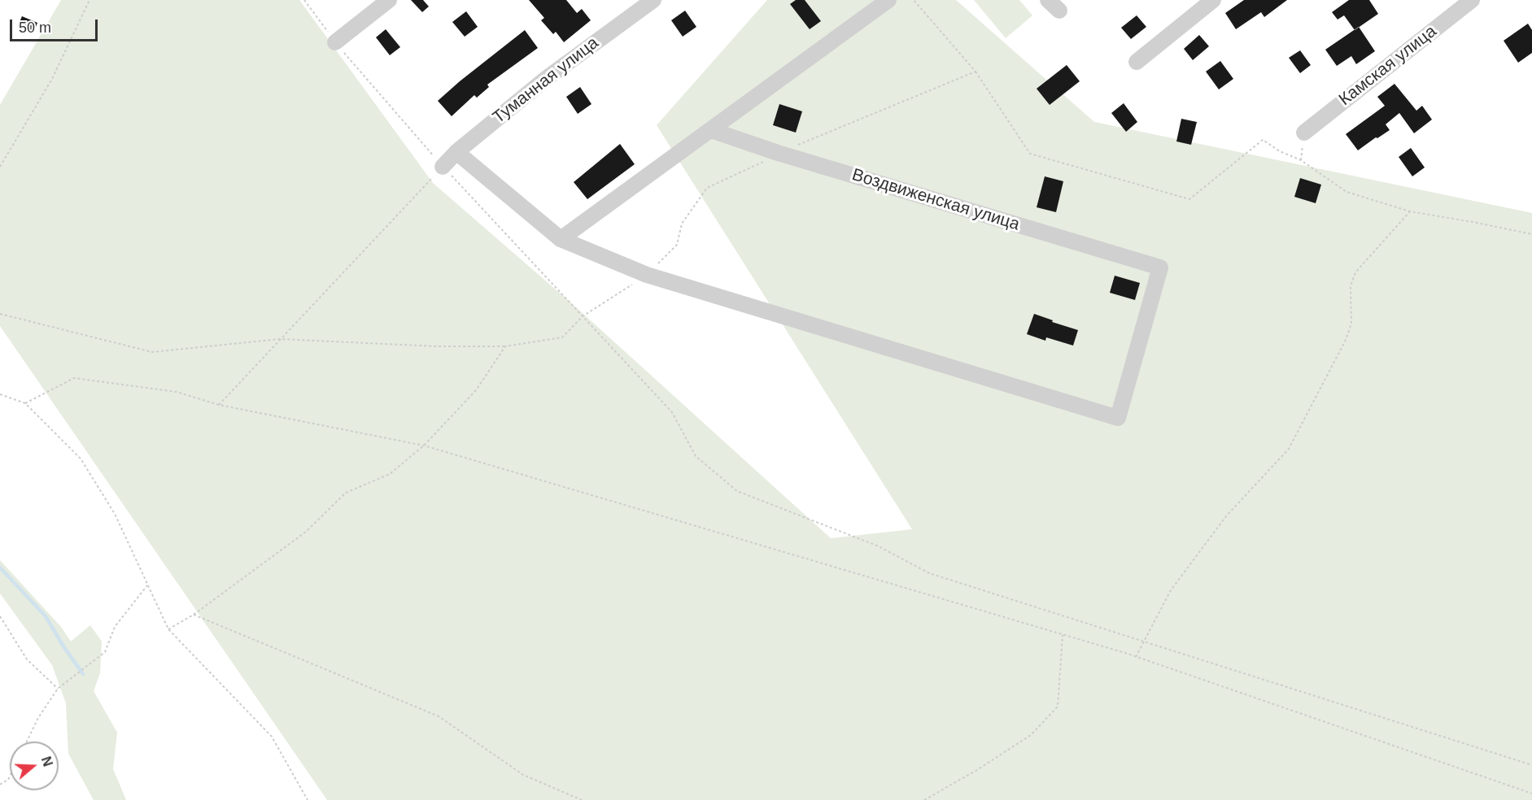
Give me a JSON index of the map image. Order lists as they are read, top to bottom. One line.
{"streets":{"street":["Камская улица","Туманная улица","Воздвиженская улица"]},"scale_bar":"50 m","north":"right"}
